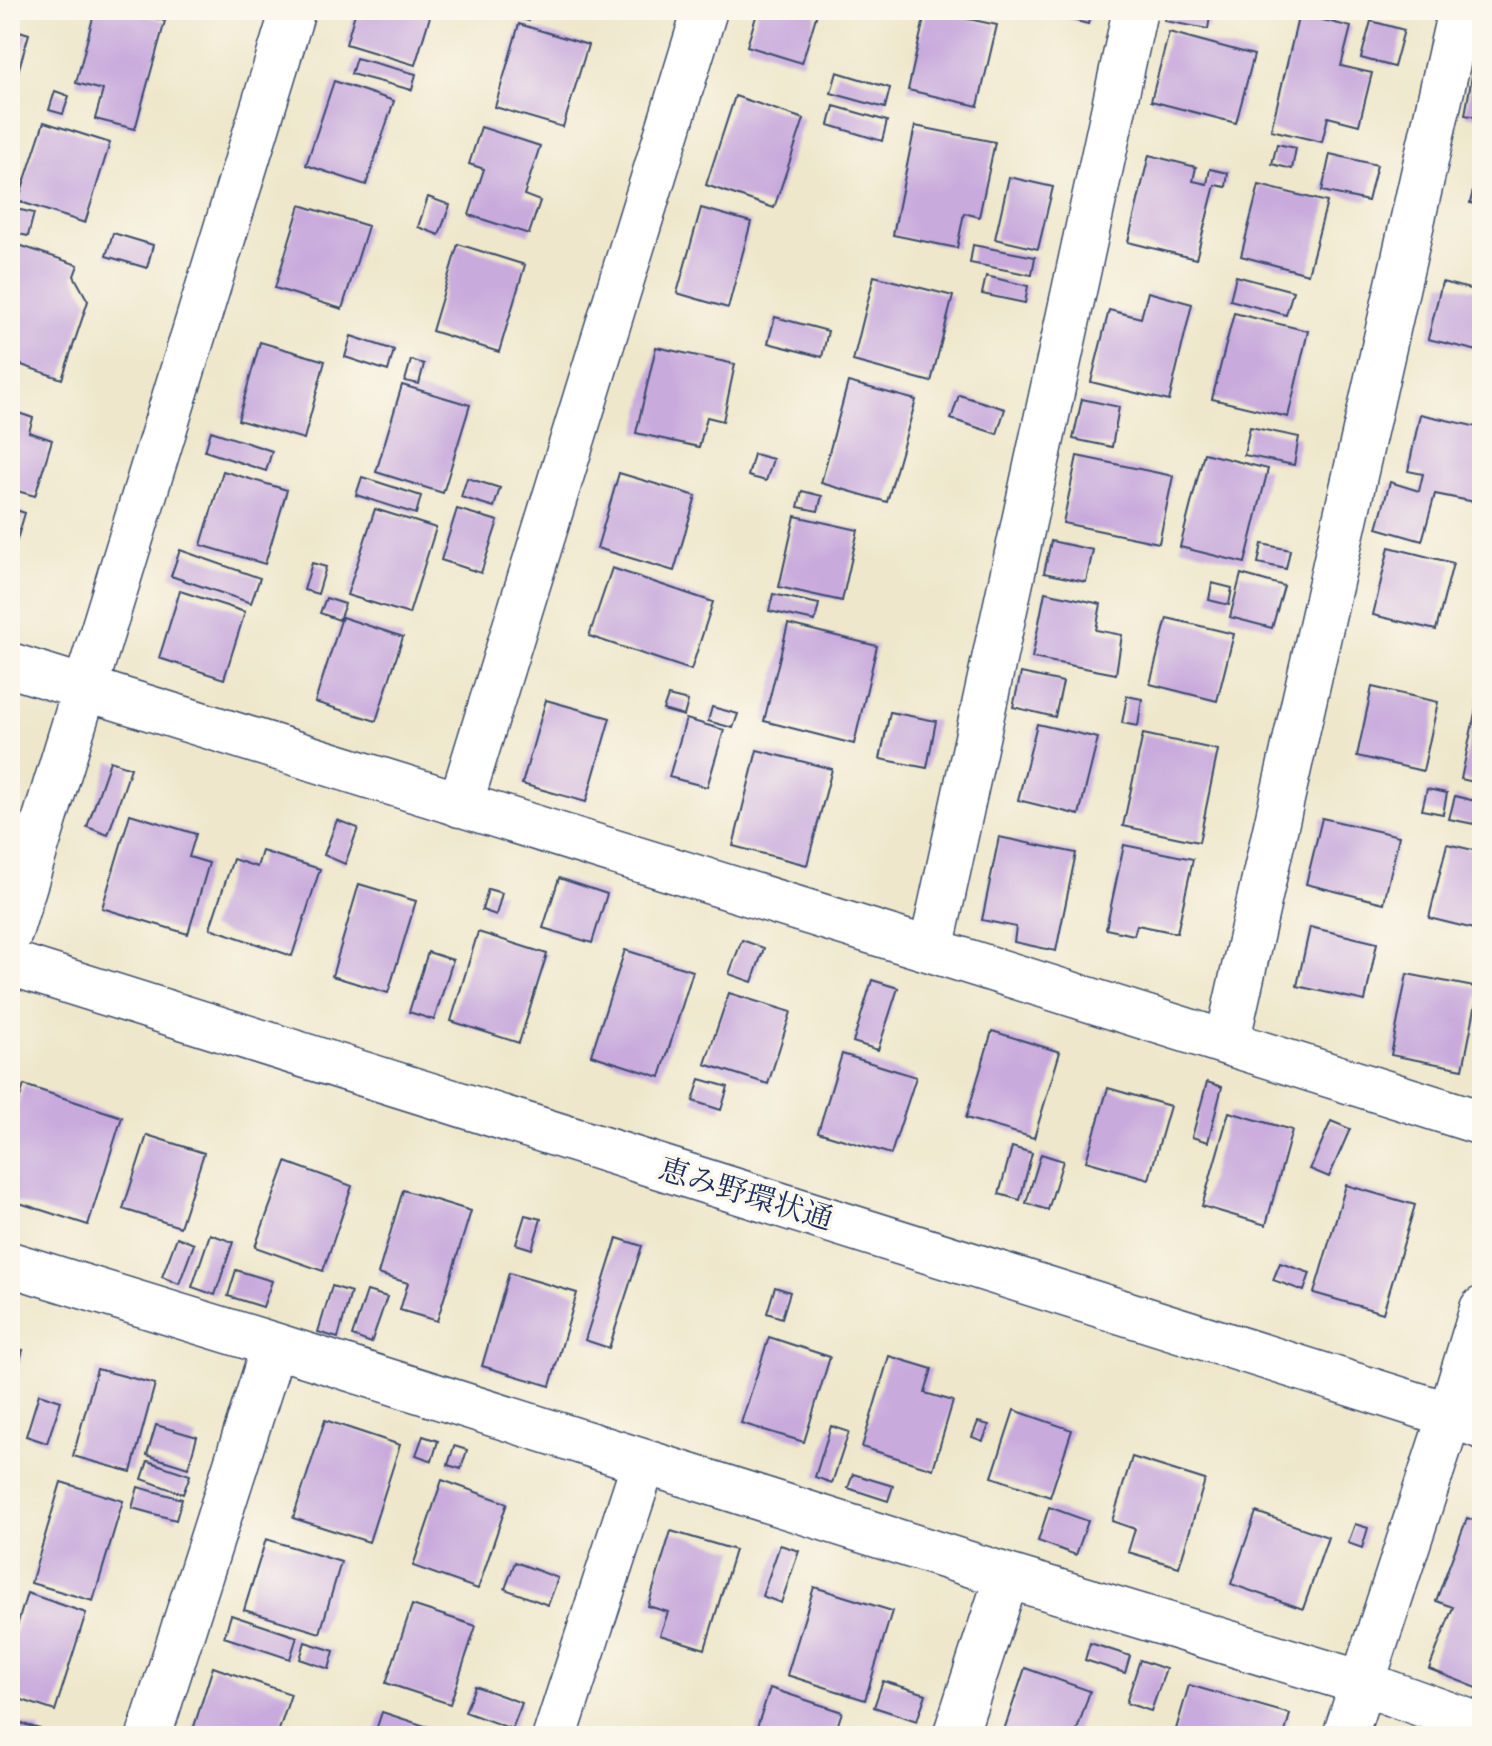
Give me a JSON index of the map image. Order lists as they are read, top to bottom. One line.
{"streets":{"street":["恵み野環状通"]}}
